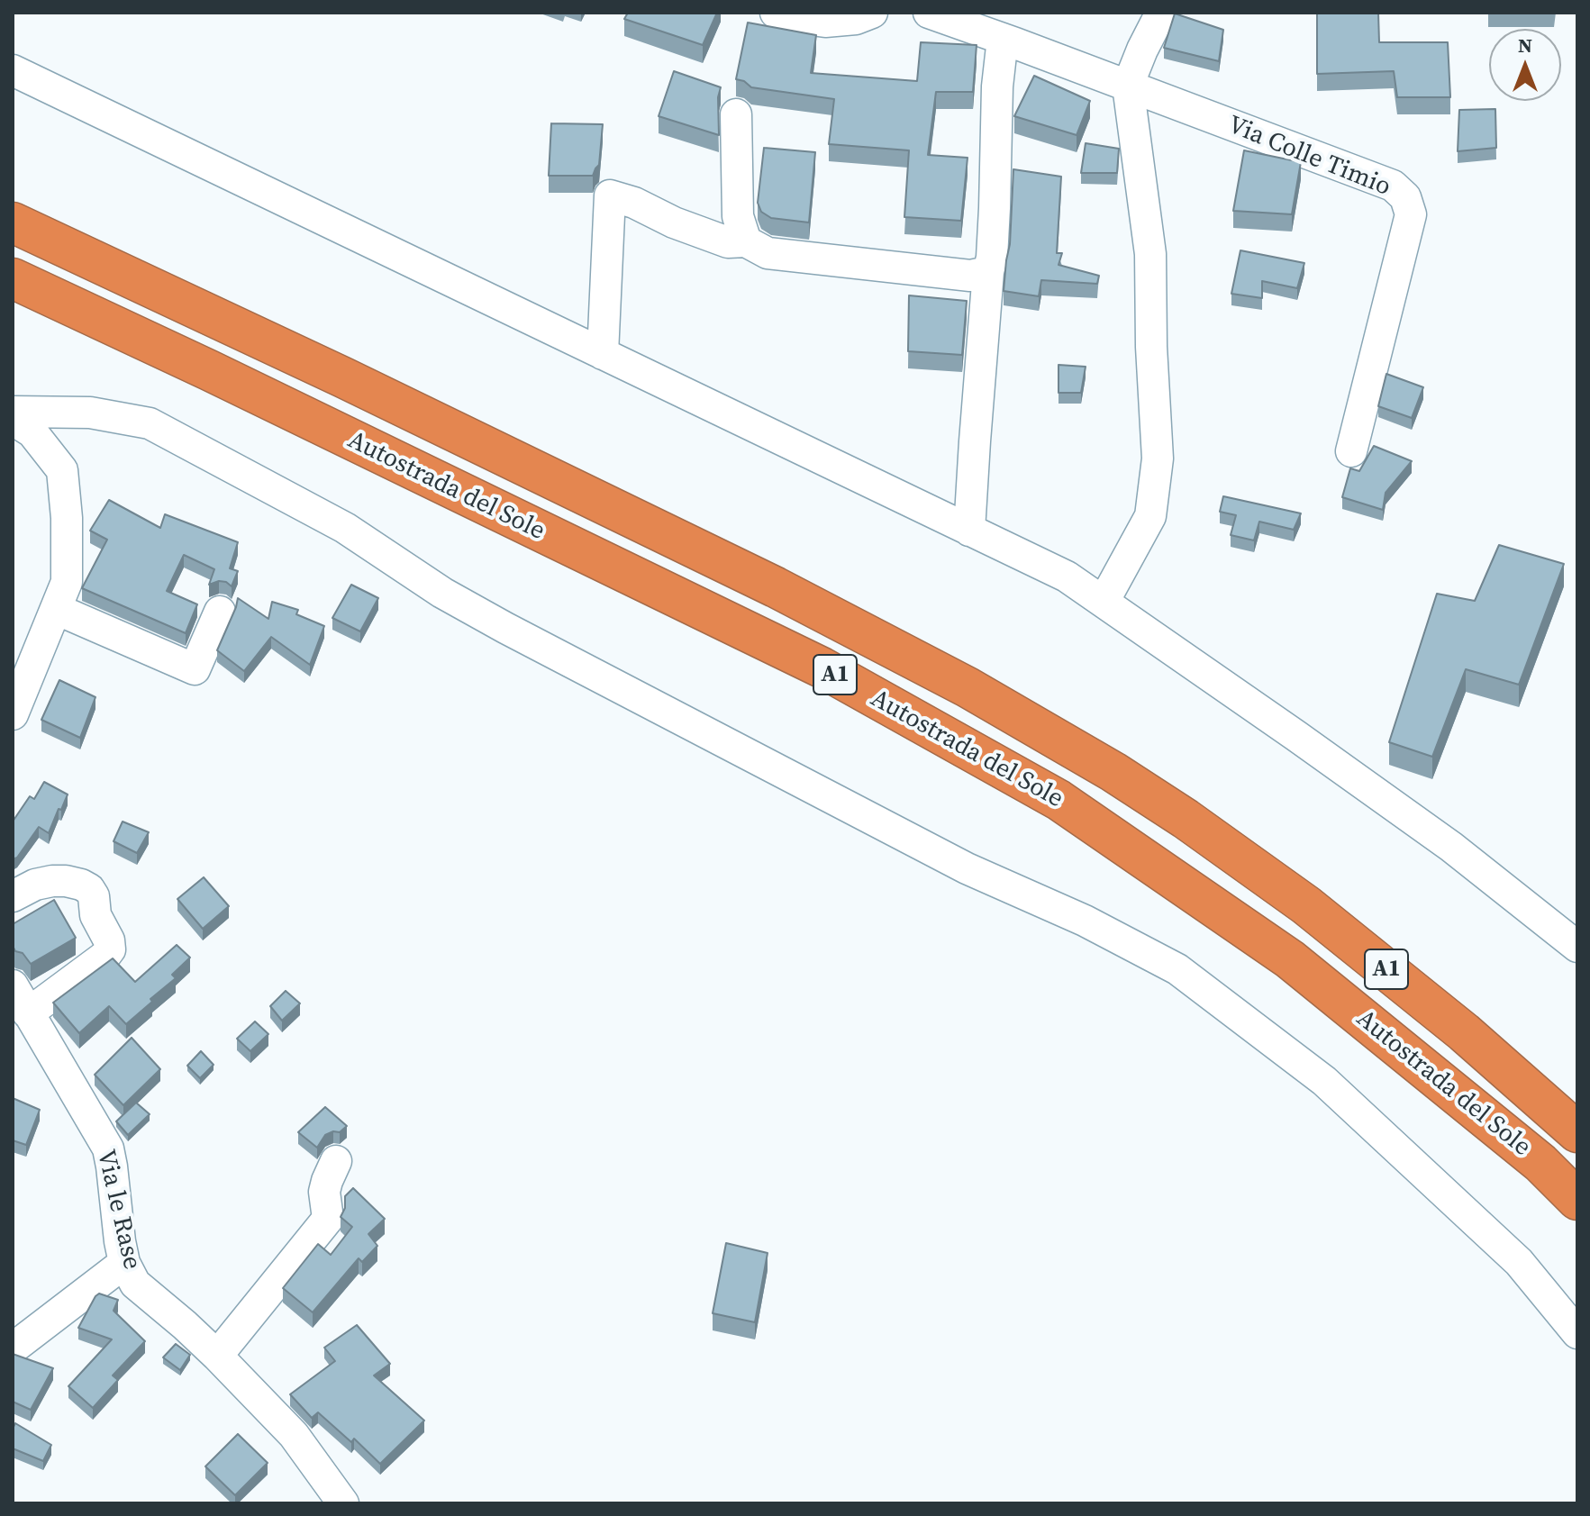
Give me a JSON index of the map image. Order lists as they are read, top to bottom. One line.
{"streets":{"highway":["Autostrada del Sole","A1"],"street":["Via Colle Timio","Via le Rase"]},"north":"top"}
